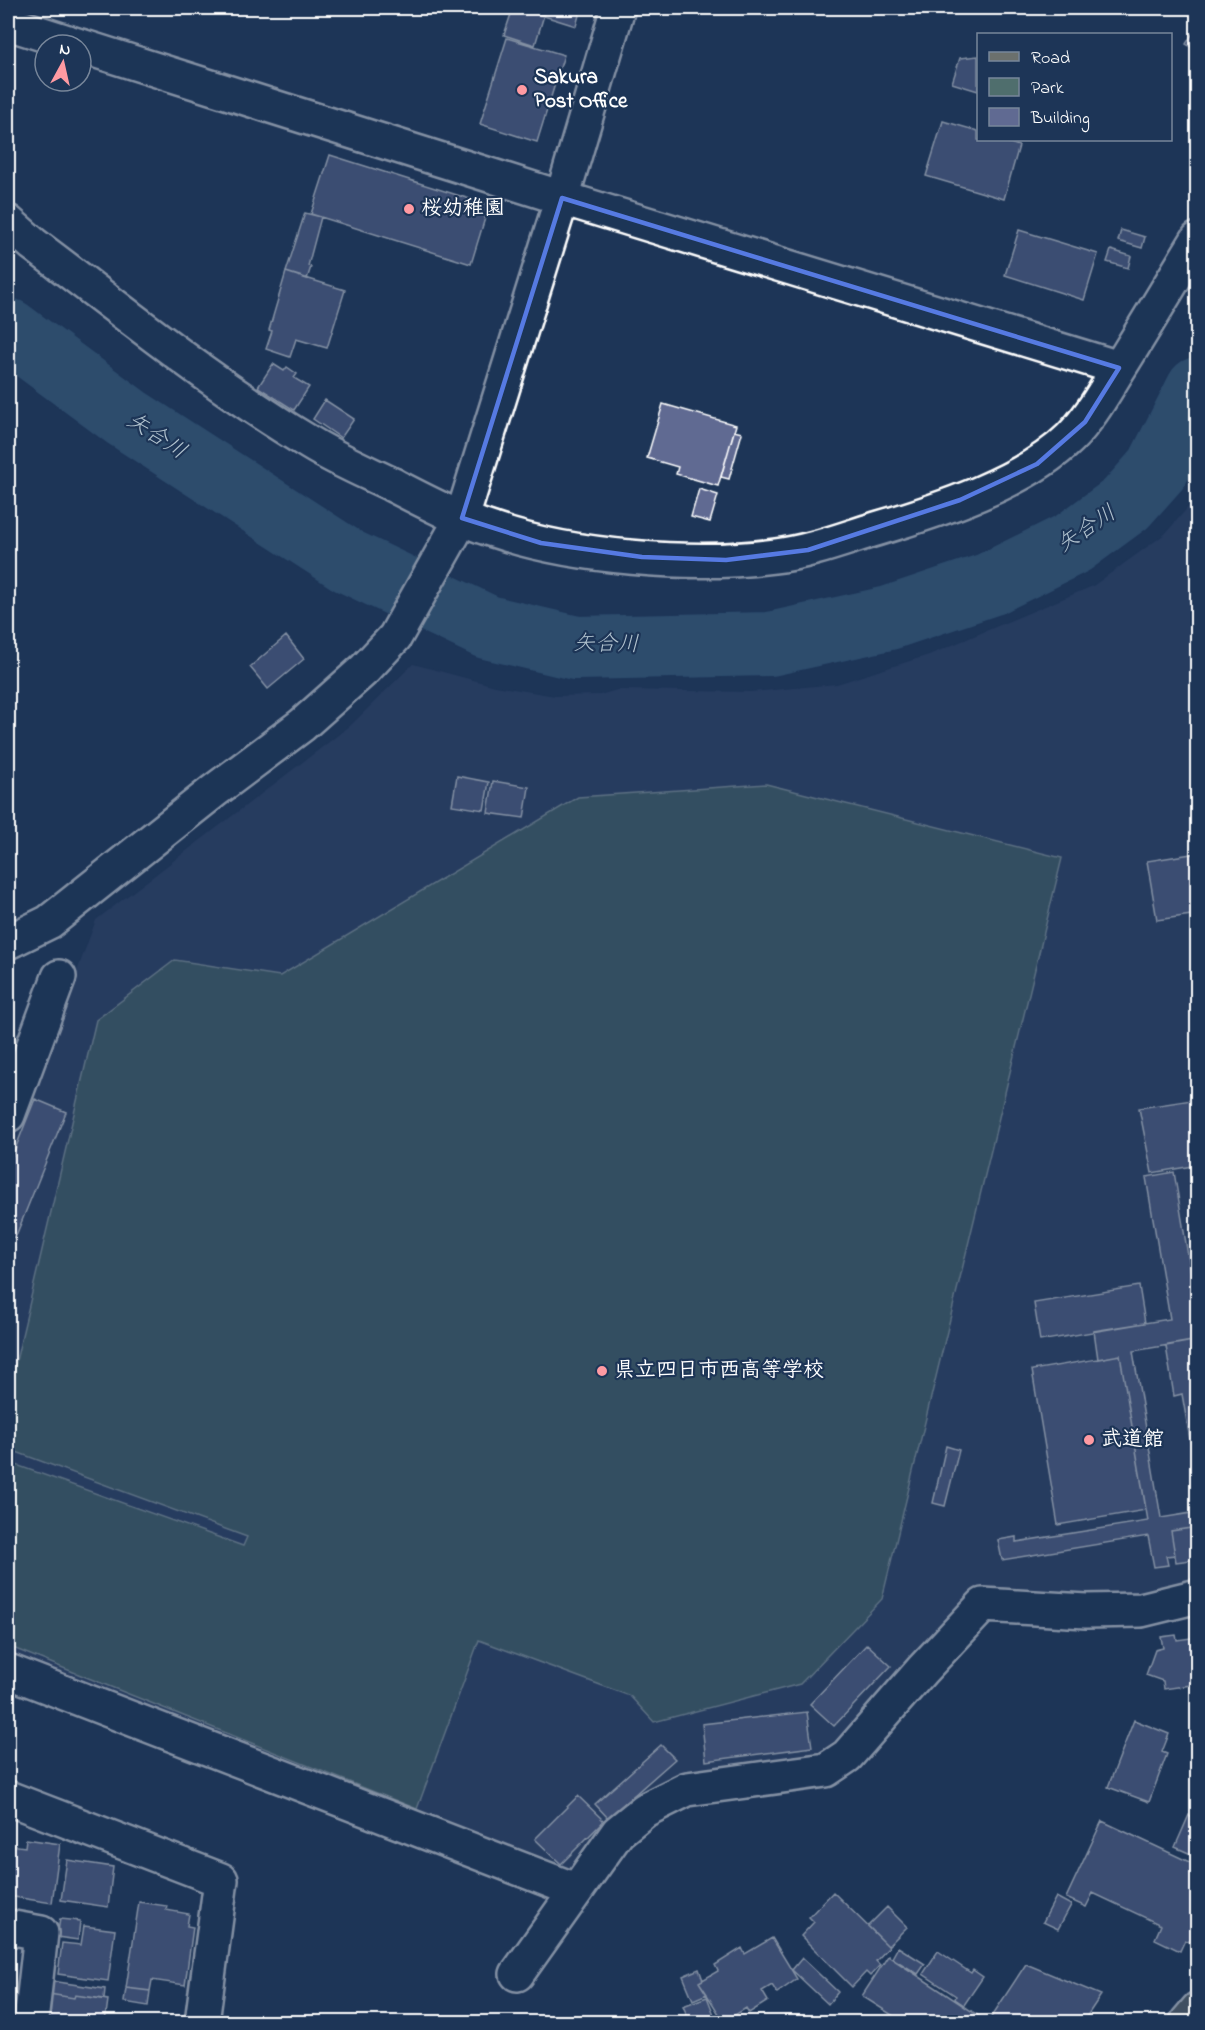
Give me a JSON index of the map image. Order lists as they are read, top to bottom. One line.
{"water":["矢合川"],"places":["Sakura Post Office","桜幼稚園","県立四日市西高等学校","武道館"],"legend":["Road","Park","Building"],"north":"top"}
